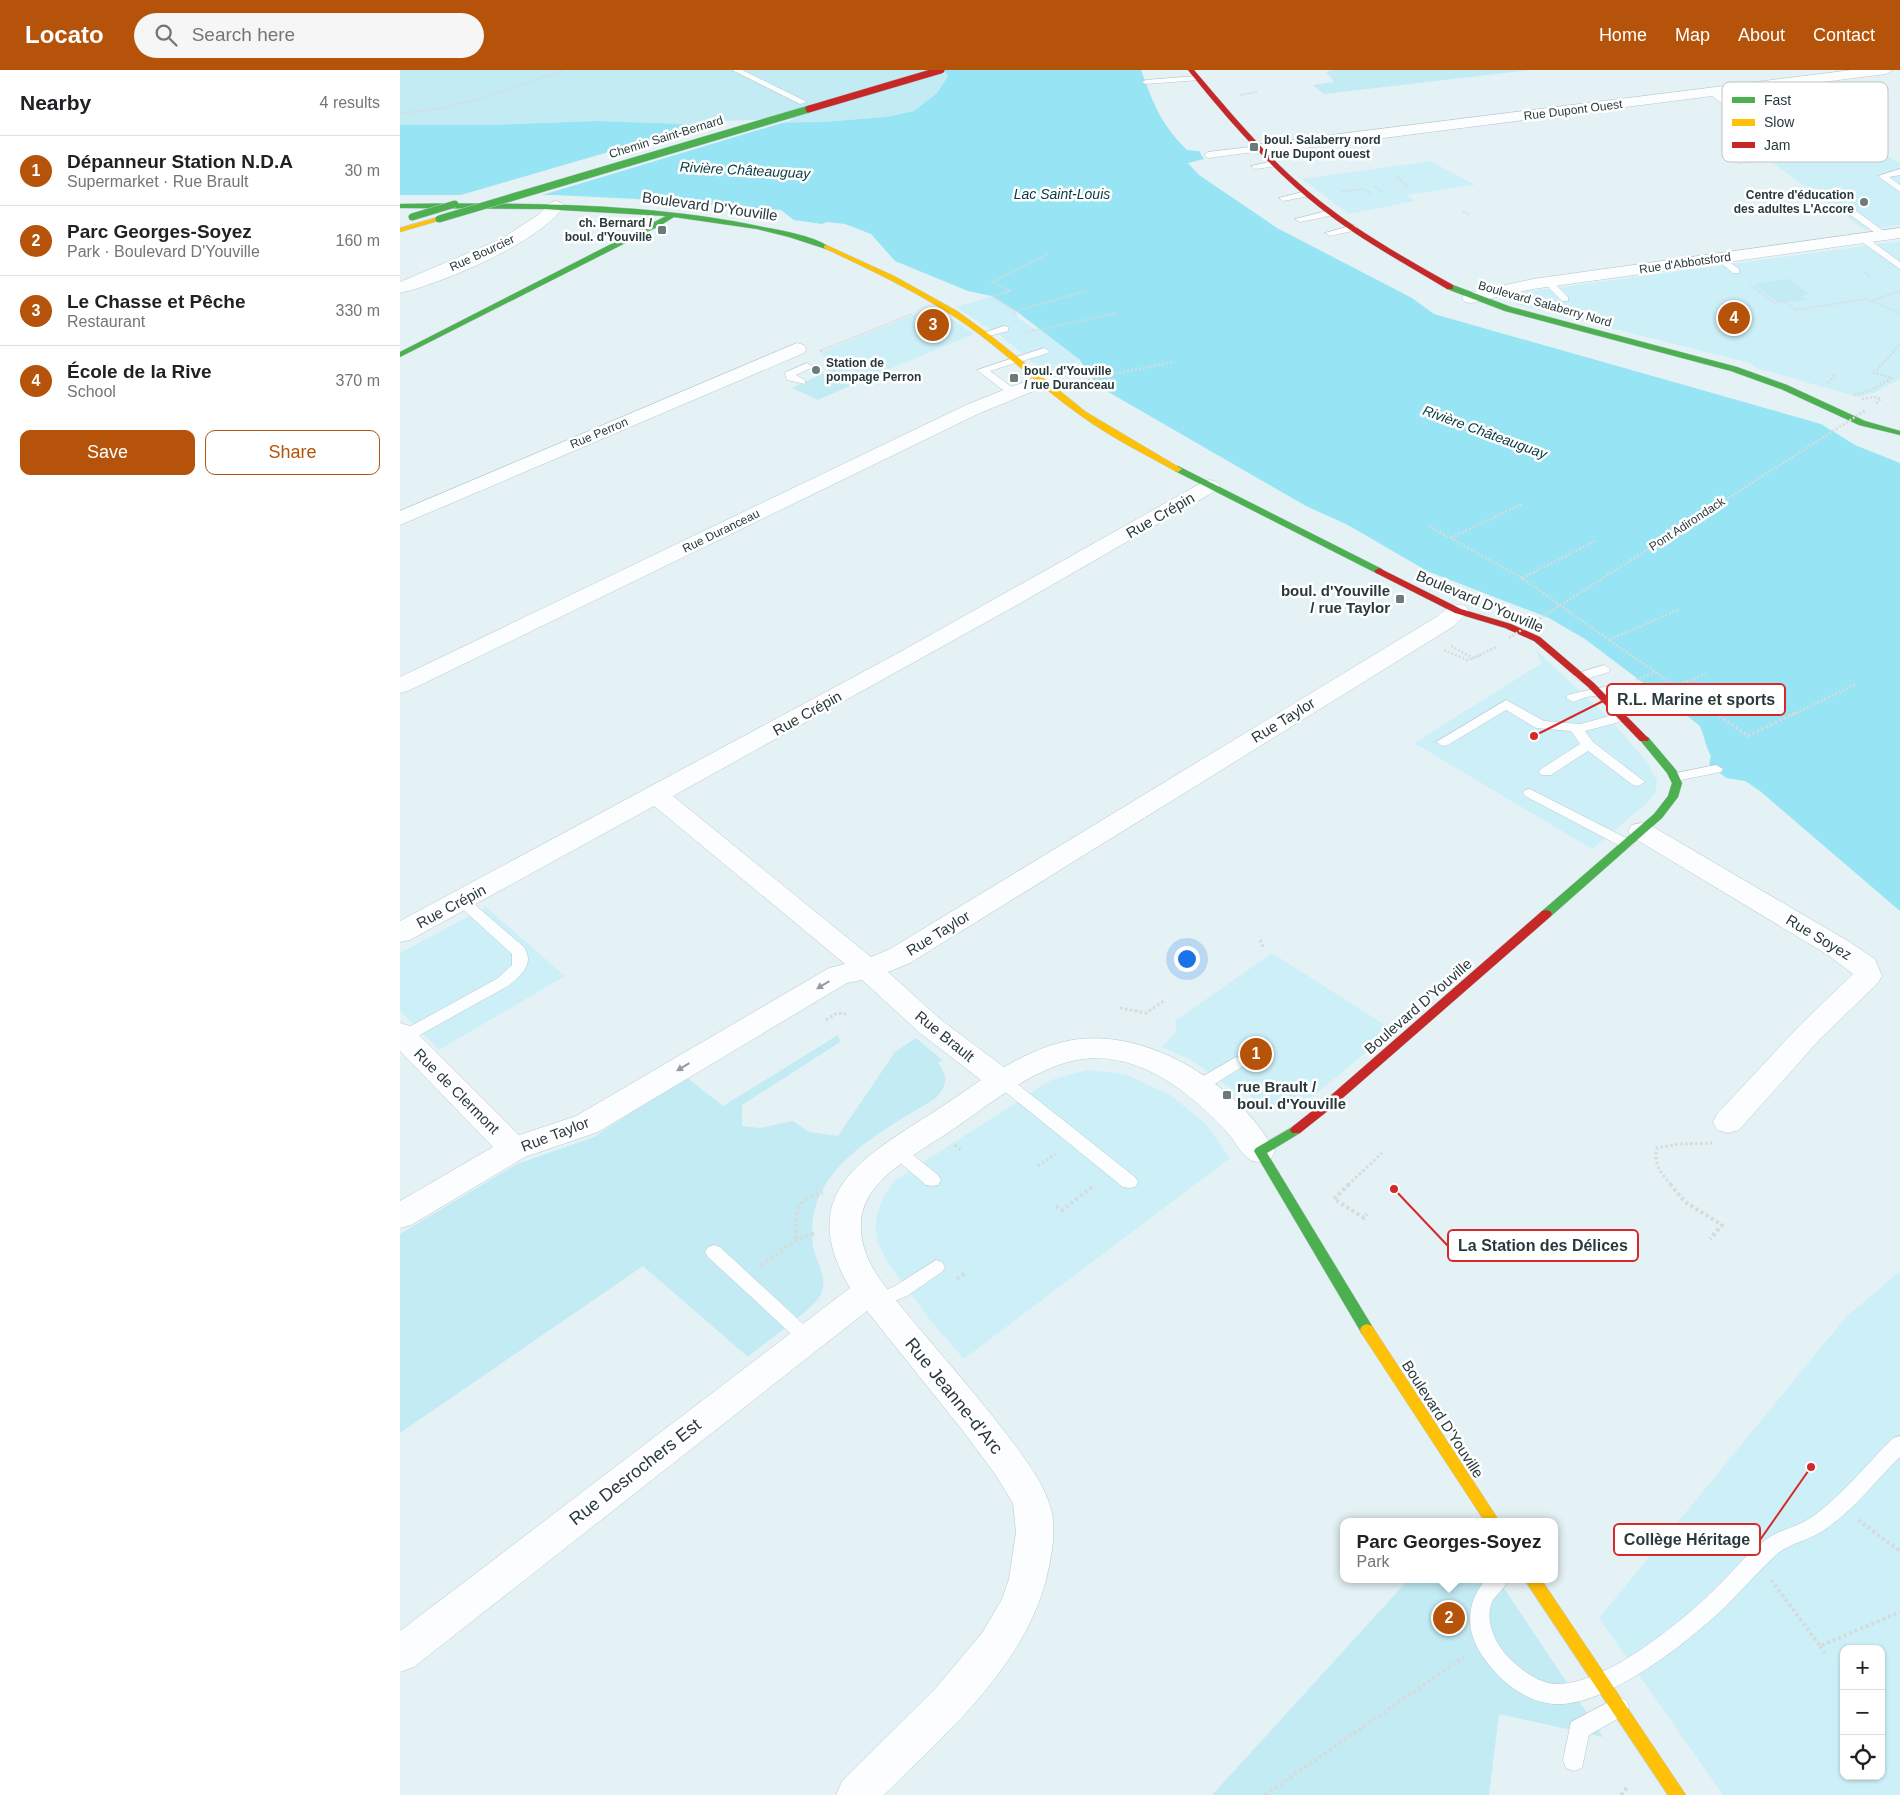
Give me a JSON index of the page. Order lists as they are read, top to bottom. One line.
{"streets":{"street":["Rue Dupont Ouest","Chemin Saint-Bernard","Boulevard D'Youville","Rue Bourcier","Rue d'Abbotsford","Boulevard Salaberry Nord","Rue Perron","Rue Crépin","Rue Duranceau","Rue Taylor","Rue Soyez","Rue Brault","Rue de Clermont","Rue Jeanne-d'Arc","Rue Desrochers Est"],"path":["Pont Adirondack"]},"crossings":[["Rue Dupont Ouest","Boulevard Salaberry Nord"],["Boulevard D'Youville","Rue Bourcier"],["Boulevard D'Youville","Rue Crépin"],["Boulevard D'Youville","Rue Duranceau"],["Boulevard D'Youville","Rue Taylor"],["Boulevard D'Youville","Rue Soyez"],["Rue d'Abbotsford","Boulevard Salaberry Nord"],["Rue Crépin","Rue Brault"],["Rue Taylor","Rue Brault"],["Rue Taylor","Rue de Clermont"],["Rue Brault","Rue Jeanne-d'Arc"],["Rue Jeanne-d'Arc","Rue Desrochers Est"]],"water":["Rivière Châteauguay","Lac Saint-Louis"],"places":{"transit":["boul. Salaberry nord / rue Dupont ouest","ch. Bernard / boul. d'Youville","boul. d'Youville / rue Duranceau","boul. d'Youville / rue Taylor","rue Brault / boul. d'Youville"],"other":["Centre d'éducation des adultes L'Accore","Station de pompage Perron","R.L. Marine et sports","La Station des Délices","Collège Héritage"]},"legend":["Fast","Slow","Jam"],"page":{"header":"Locato","search":"Search here","nav":["Home","Map","About","Contact"],"heading":["Nearby","4 results"],"list":[{"mark":"1","name":"Dépanneur Station N.D.A","note":"Supermarket · Rue Brault","value":"30 m"},{"mark":"2","name":"Parc Georges-Soyez","note":"Park · Boulevard D'Youville","value":"160 m"},{"mark":"3","name":"Le Chasse et Pêche","note":"Restaurant","value":"330 m"},{"mark":"4","name":"École de la Rive","note":"School","value":"370 m"}],"pins":["4","3","1","2"],"buttons":["Save","Share"],"popup":["Parc Georges-Soyez","Park"],"map_buttons":["+","−"]}}
